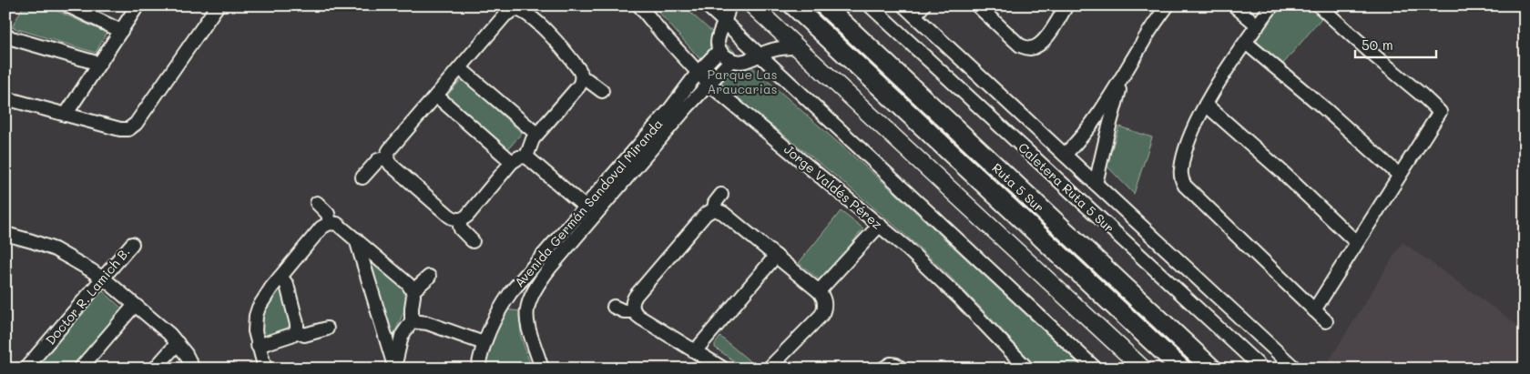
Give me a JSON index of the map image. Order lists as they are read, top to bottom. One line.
{"streets":{"highway":["Ruta 5 Sur"],"street":["Jorge Valdés Pérez","Caletera Ruta 5 Sur","Avenida Germán Sandoval Miranda","Doctor R. Lamich B."]},"crossings":[["Jorge Valdés Pérez","Avenida Germán Sandoval Miranda"]],"parks":["Parque Las Araucarias"],"scale_bar":"50 m"}
